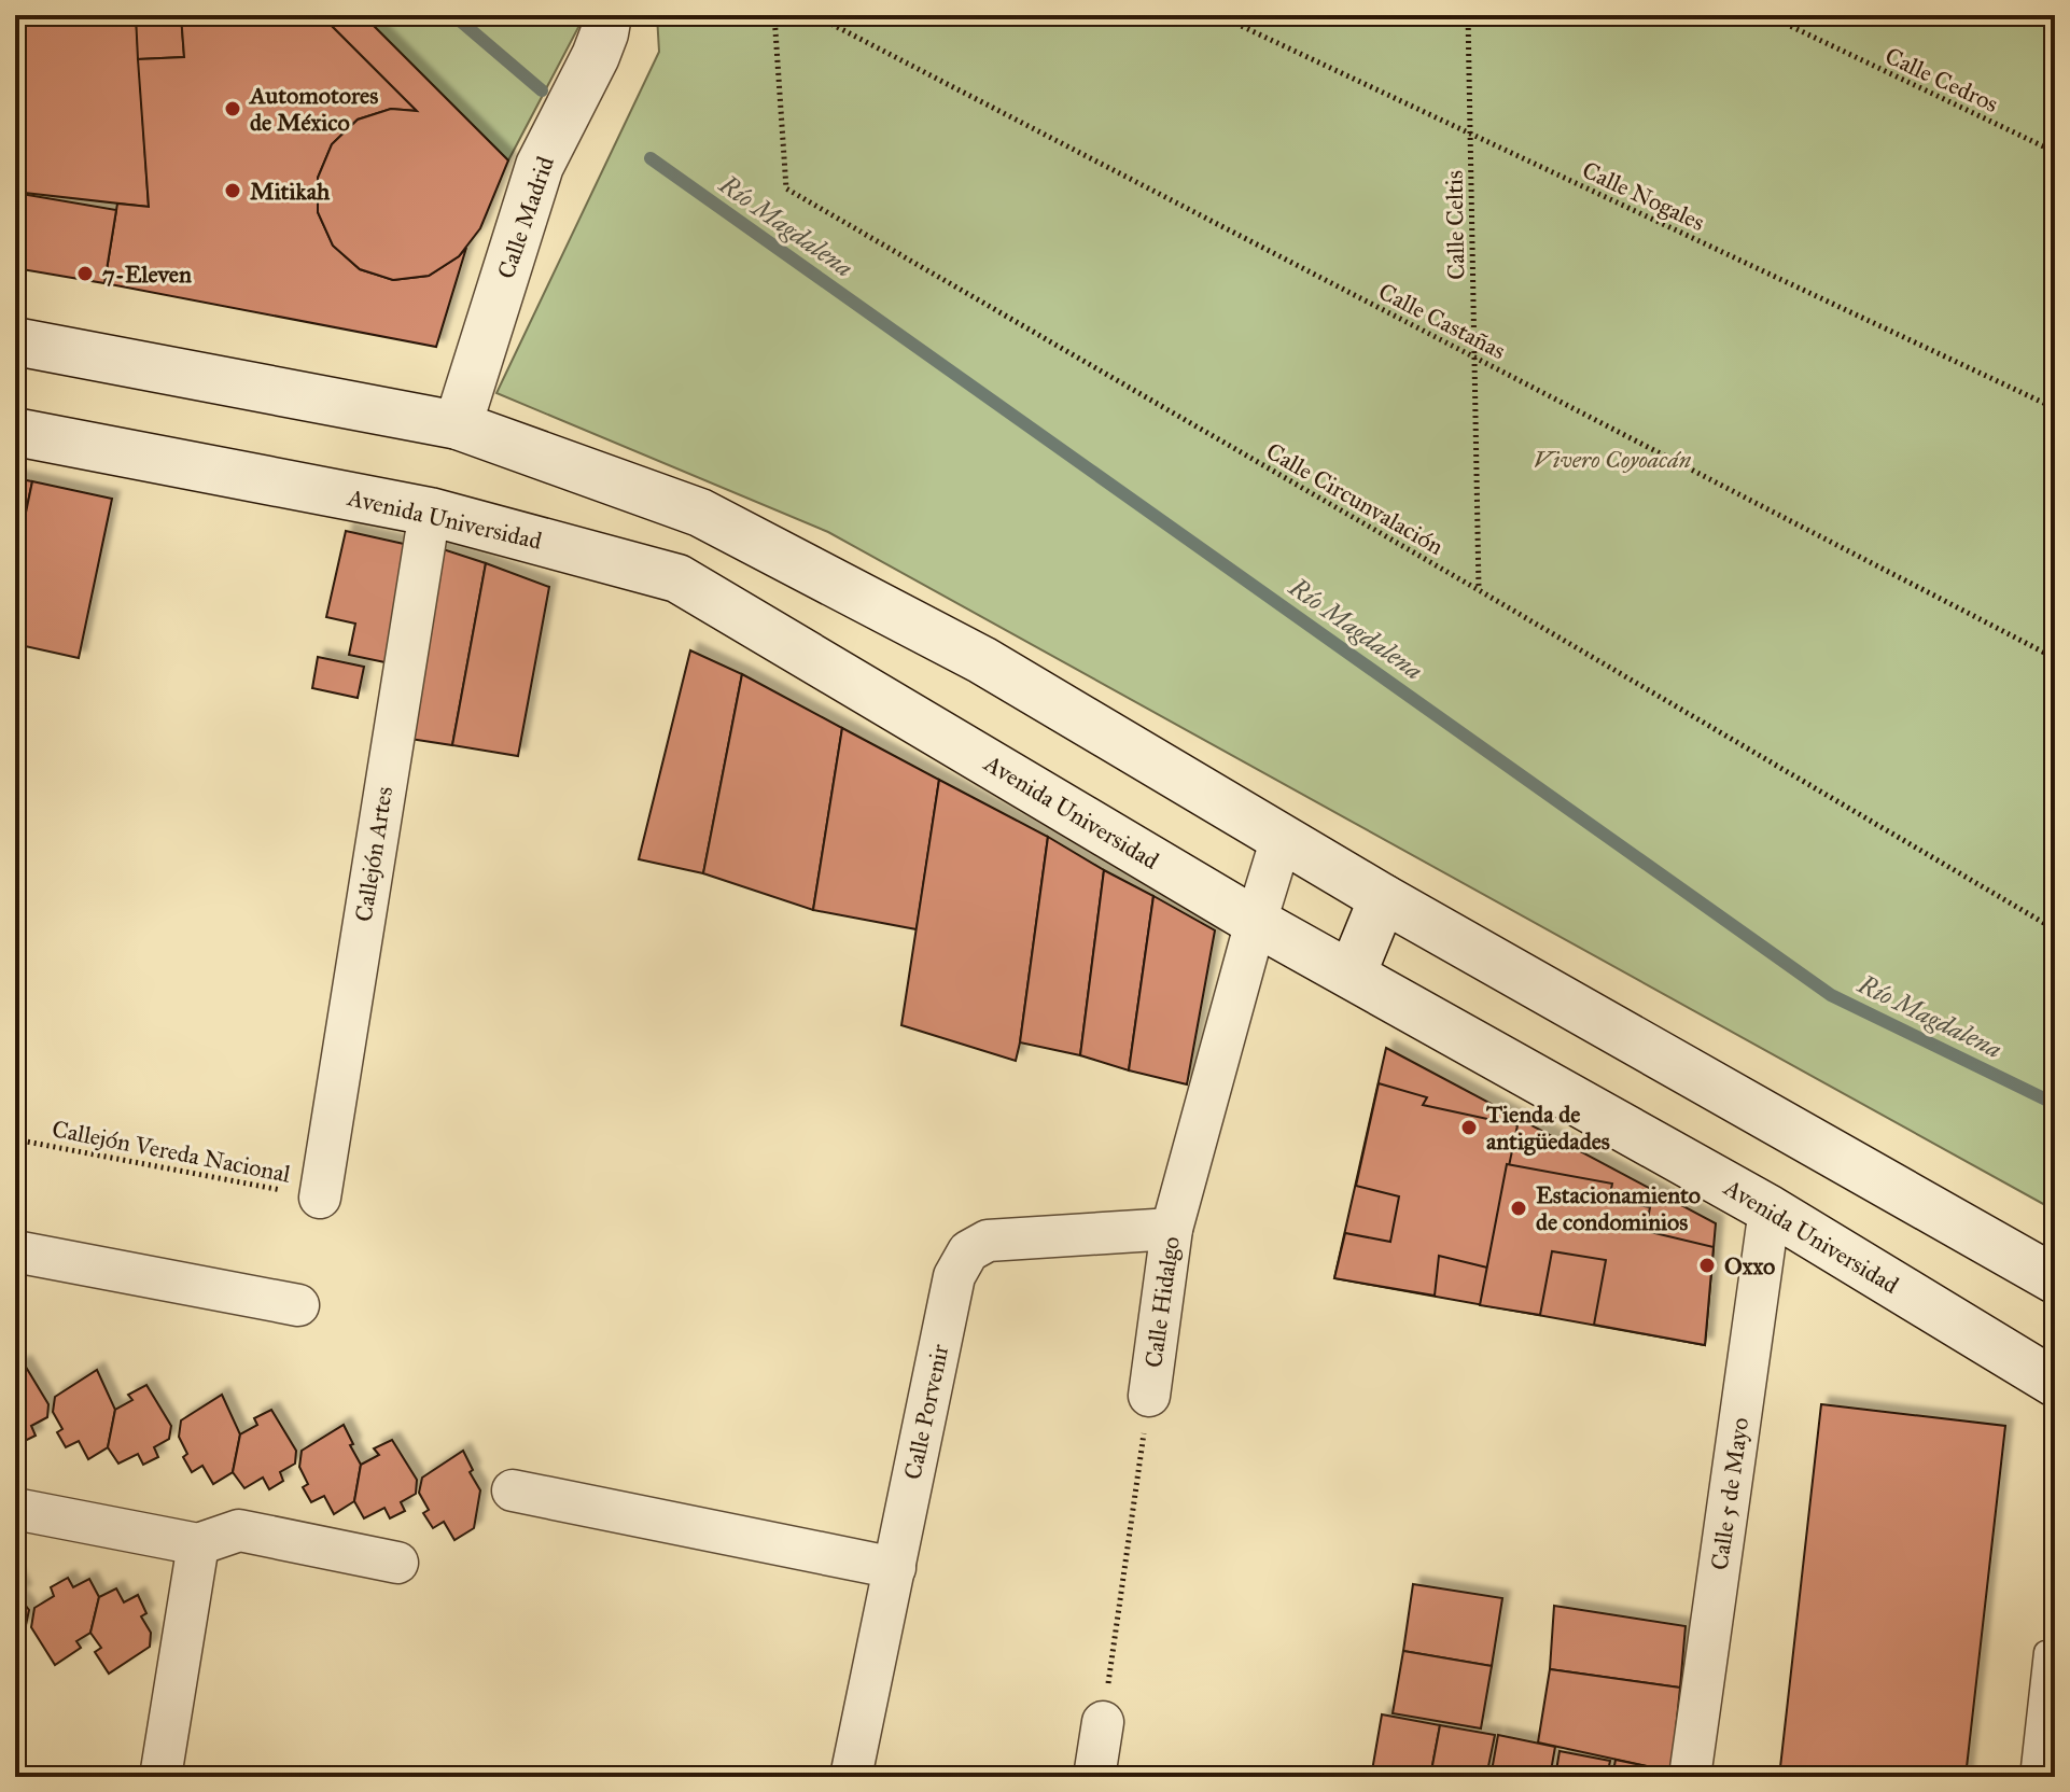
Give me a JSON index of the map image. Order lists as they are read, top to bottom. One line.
{"streets":{"main road":["Calle Madrid","Avenida Universidad"],"street":["Callejón Artes","Calle Hidalgo","Calle Porvenir","Calle 5 de Mayo"],"path":["Calle Cedros","Calle Nogales","Calle Celtis","Calle Castañas","Calle Circunvalación","Callejón Vereda Nacional"]},"crossings":[["Calle Nogales","Calle Celtis"],["Calle Celtis","Calle Castañas"],["Calle Celtis","Calle Circunvalación"],["Avenida Universidad","Callejón Artes"],["Avenida Universidad","Calle Hidalgo"],["Avenida Universidad","Calle 5 de Mayo"],["Callejón Artes","Callejón Vereda Nacional"],["Calle Hidalgo","Calle Porvenir"]],"water":["Río Magdalena"],"parks":["Vivero Coyoacán"],"places":["Automotores de México","Mitikah","7-Eleven","Tienda de antigüedades","Estacionamiento de condominios","Oxxo"]}
